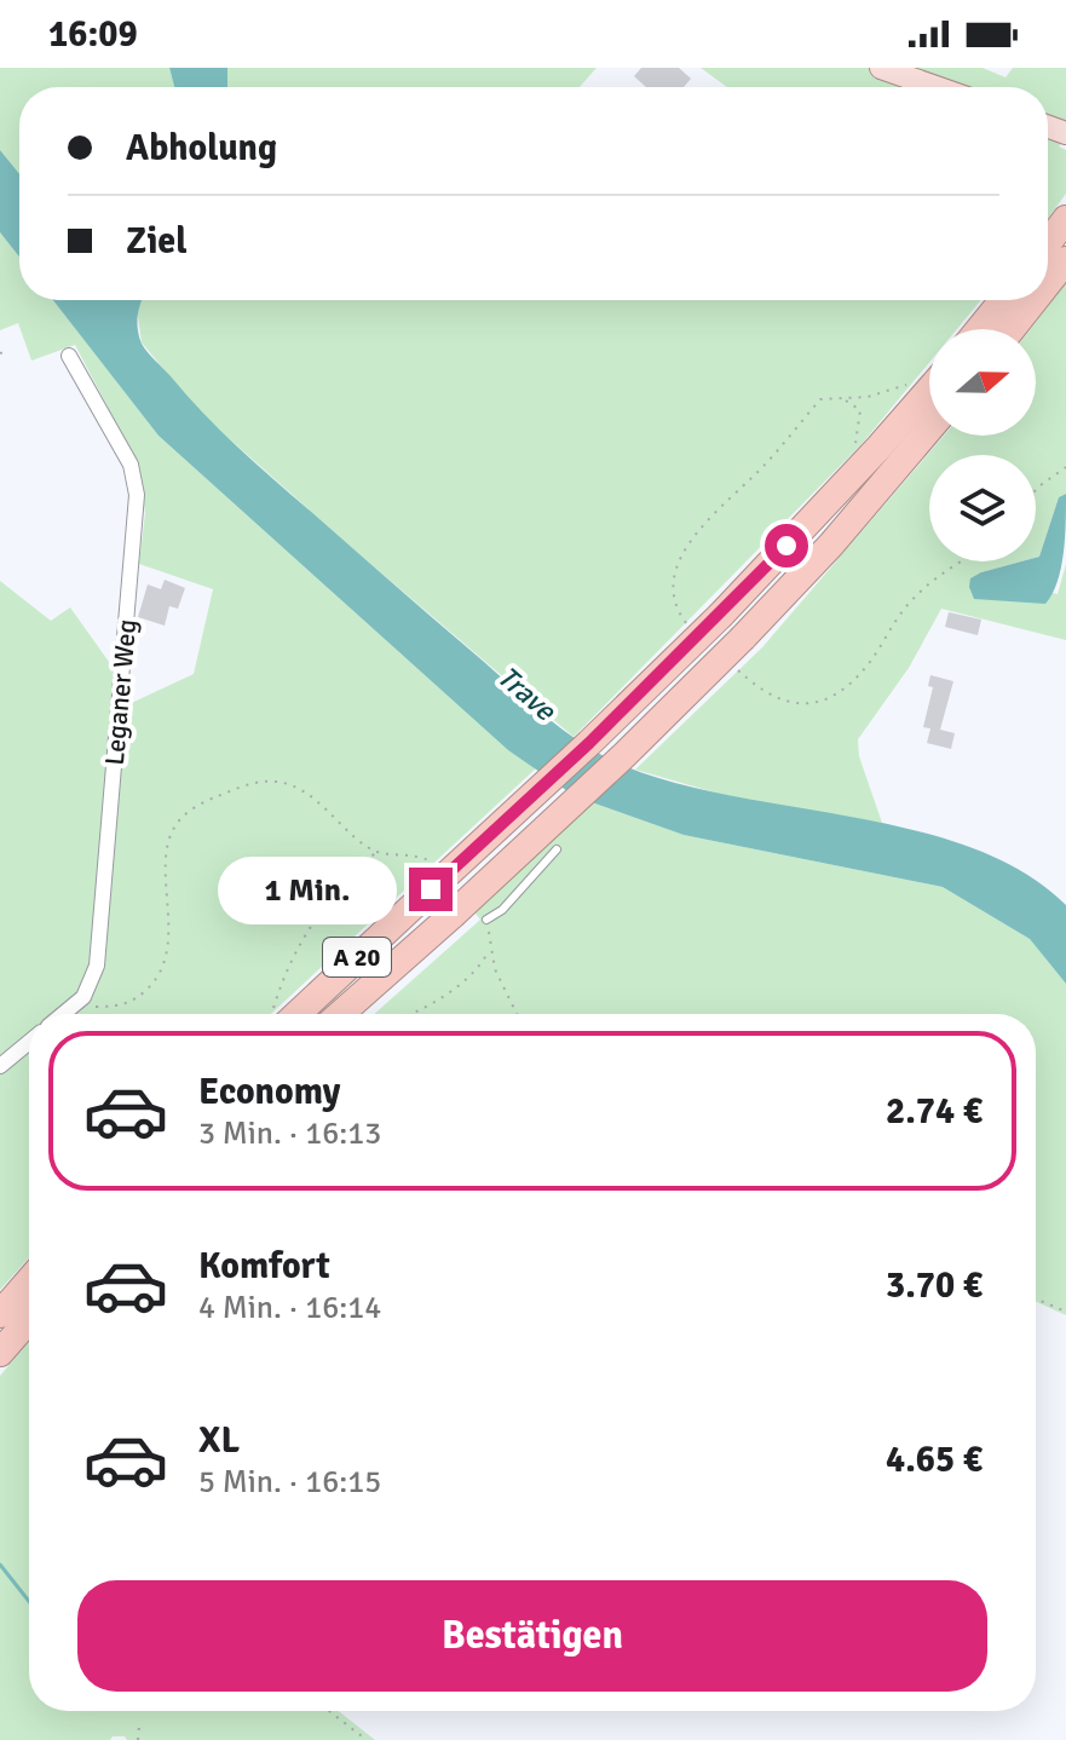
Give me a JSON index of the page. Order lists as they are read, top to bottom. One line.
{"streets":{"highway":["A 20"],"street":["Leganer Weg"]},"water":["Trave"],"north":"right","page":{"status":"16:09","banner":["Abholung","Ziel"],"bubble":"1 Min.","list":[{"name":"Economy","note":"3 Min. · 16:13","value":"2.74 €"},{"name":"Komfort","note":"4 Min. · 16:14","value":"3.70 €"},{"name":"XL","note":"5 Min. · 16:15","value":"4.65 €"}],"buttons":"Bestätigen"}}
